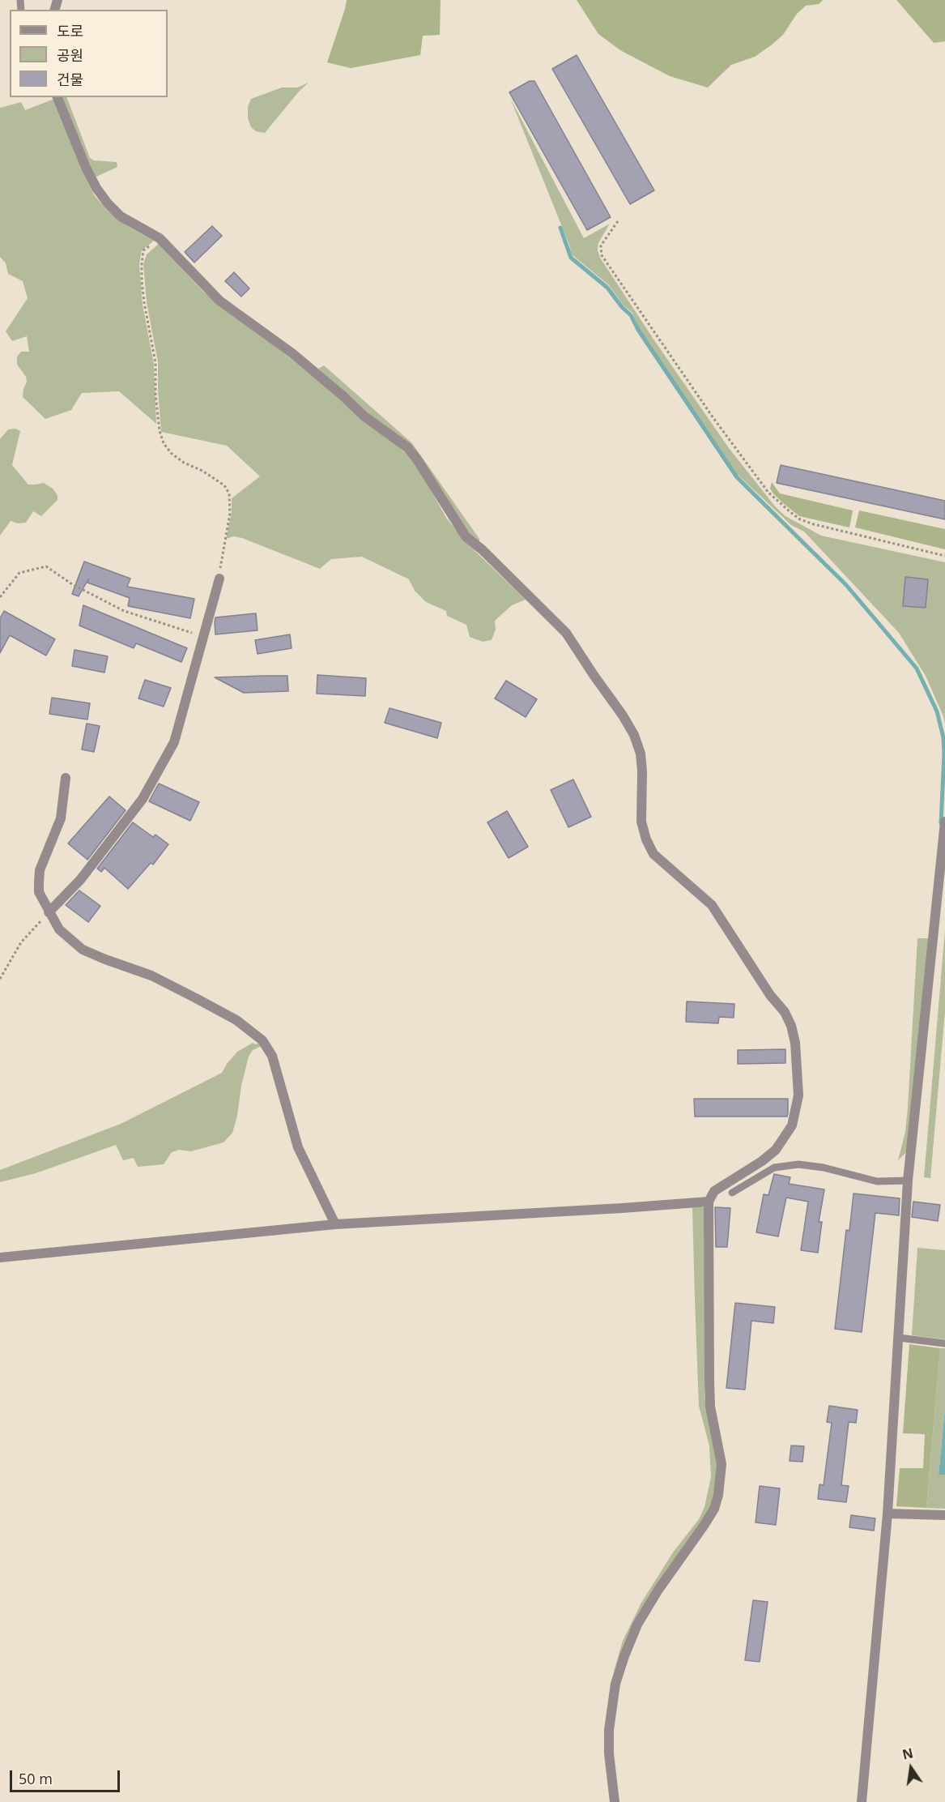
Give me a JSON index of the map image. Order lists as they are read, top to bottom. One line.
{"legend":["도로","공원","건물"],"scale_bar":"50 m","north":"top"}
